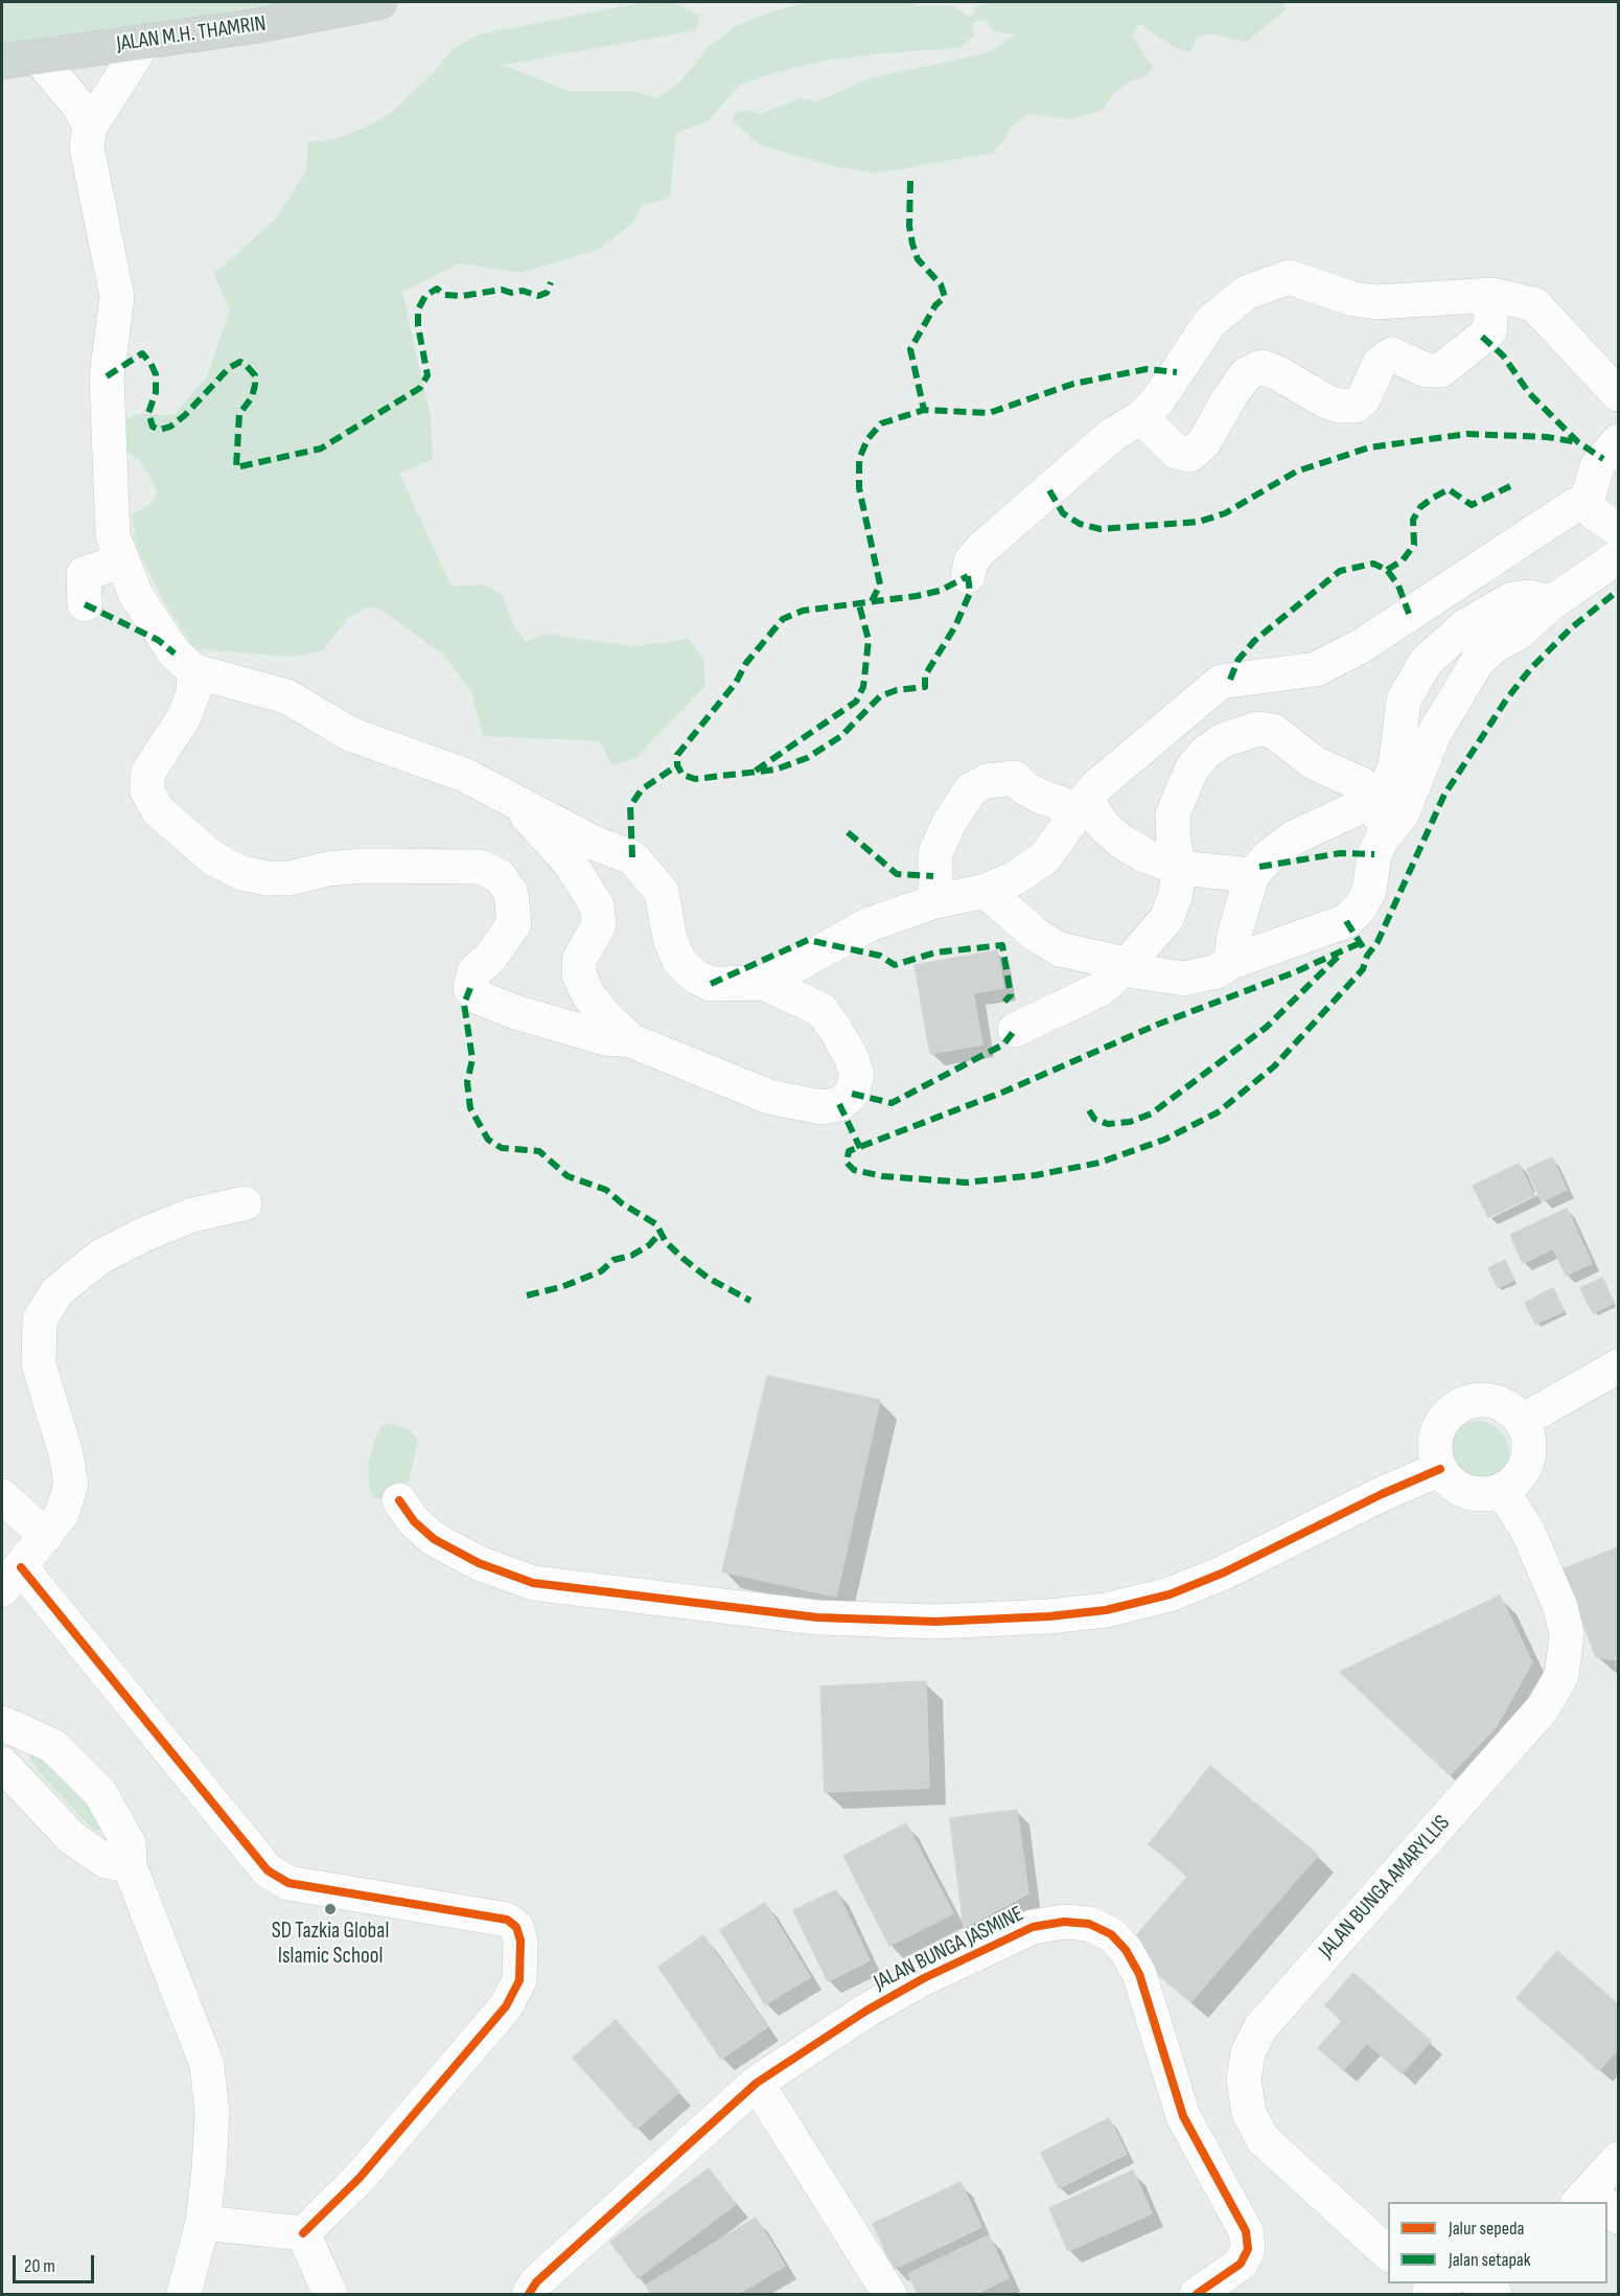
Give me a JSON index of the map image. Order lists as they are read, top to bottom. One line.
{"streets":{"main road":["JALAN M.H. THAMRIN"],"street":["JALAN BUNGA AMARYLLIS","JALAN BUNGA JASMINE"]},"places":["SD Tazkia Global Islamic School"],"legend":["Jalur sepeda","Jalan setapak"],"scale_bar":"20 m"}
